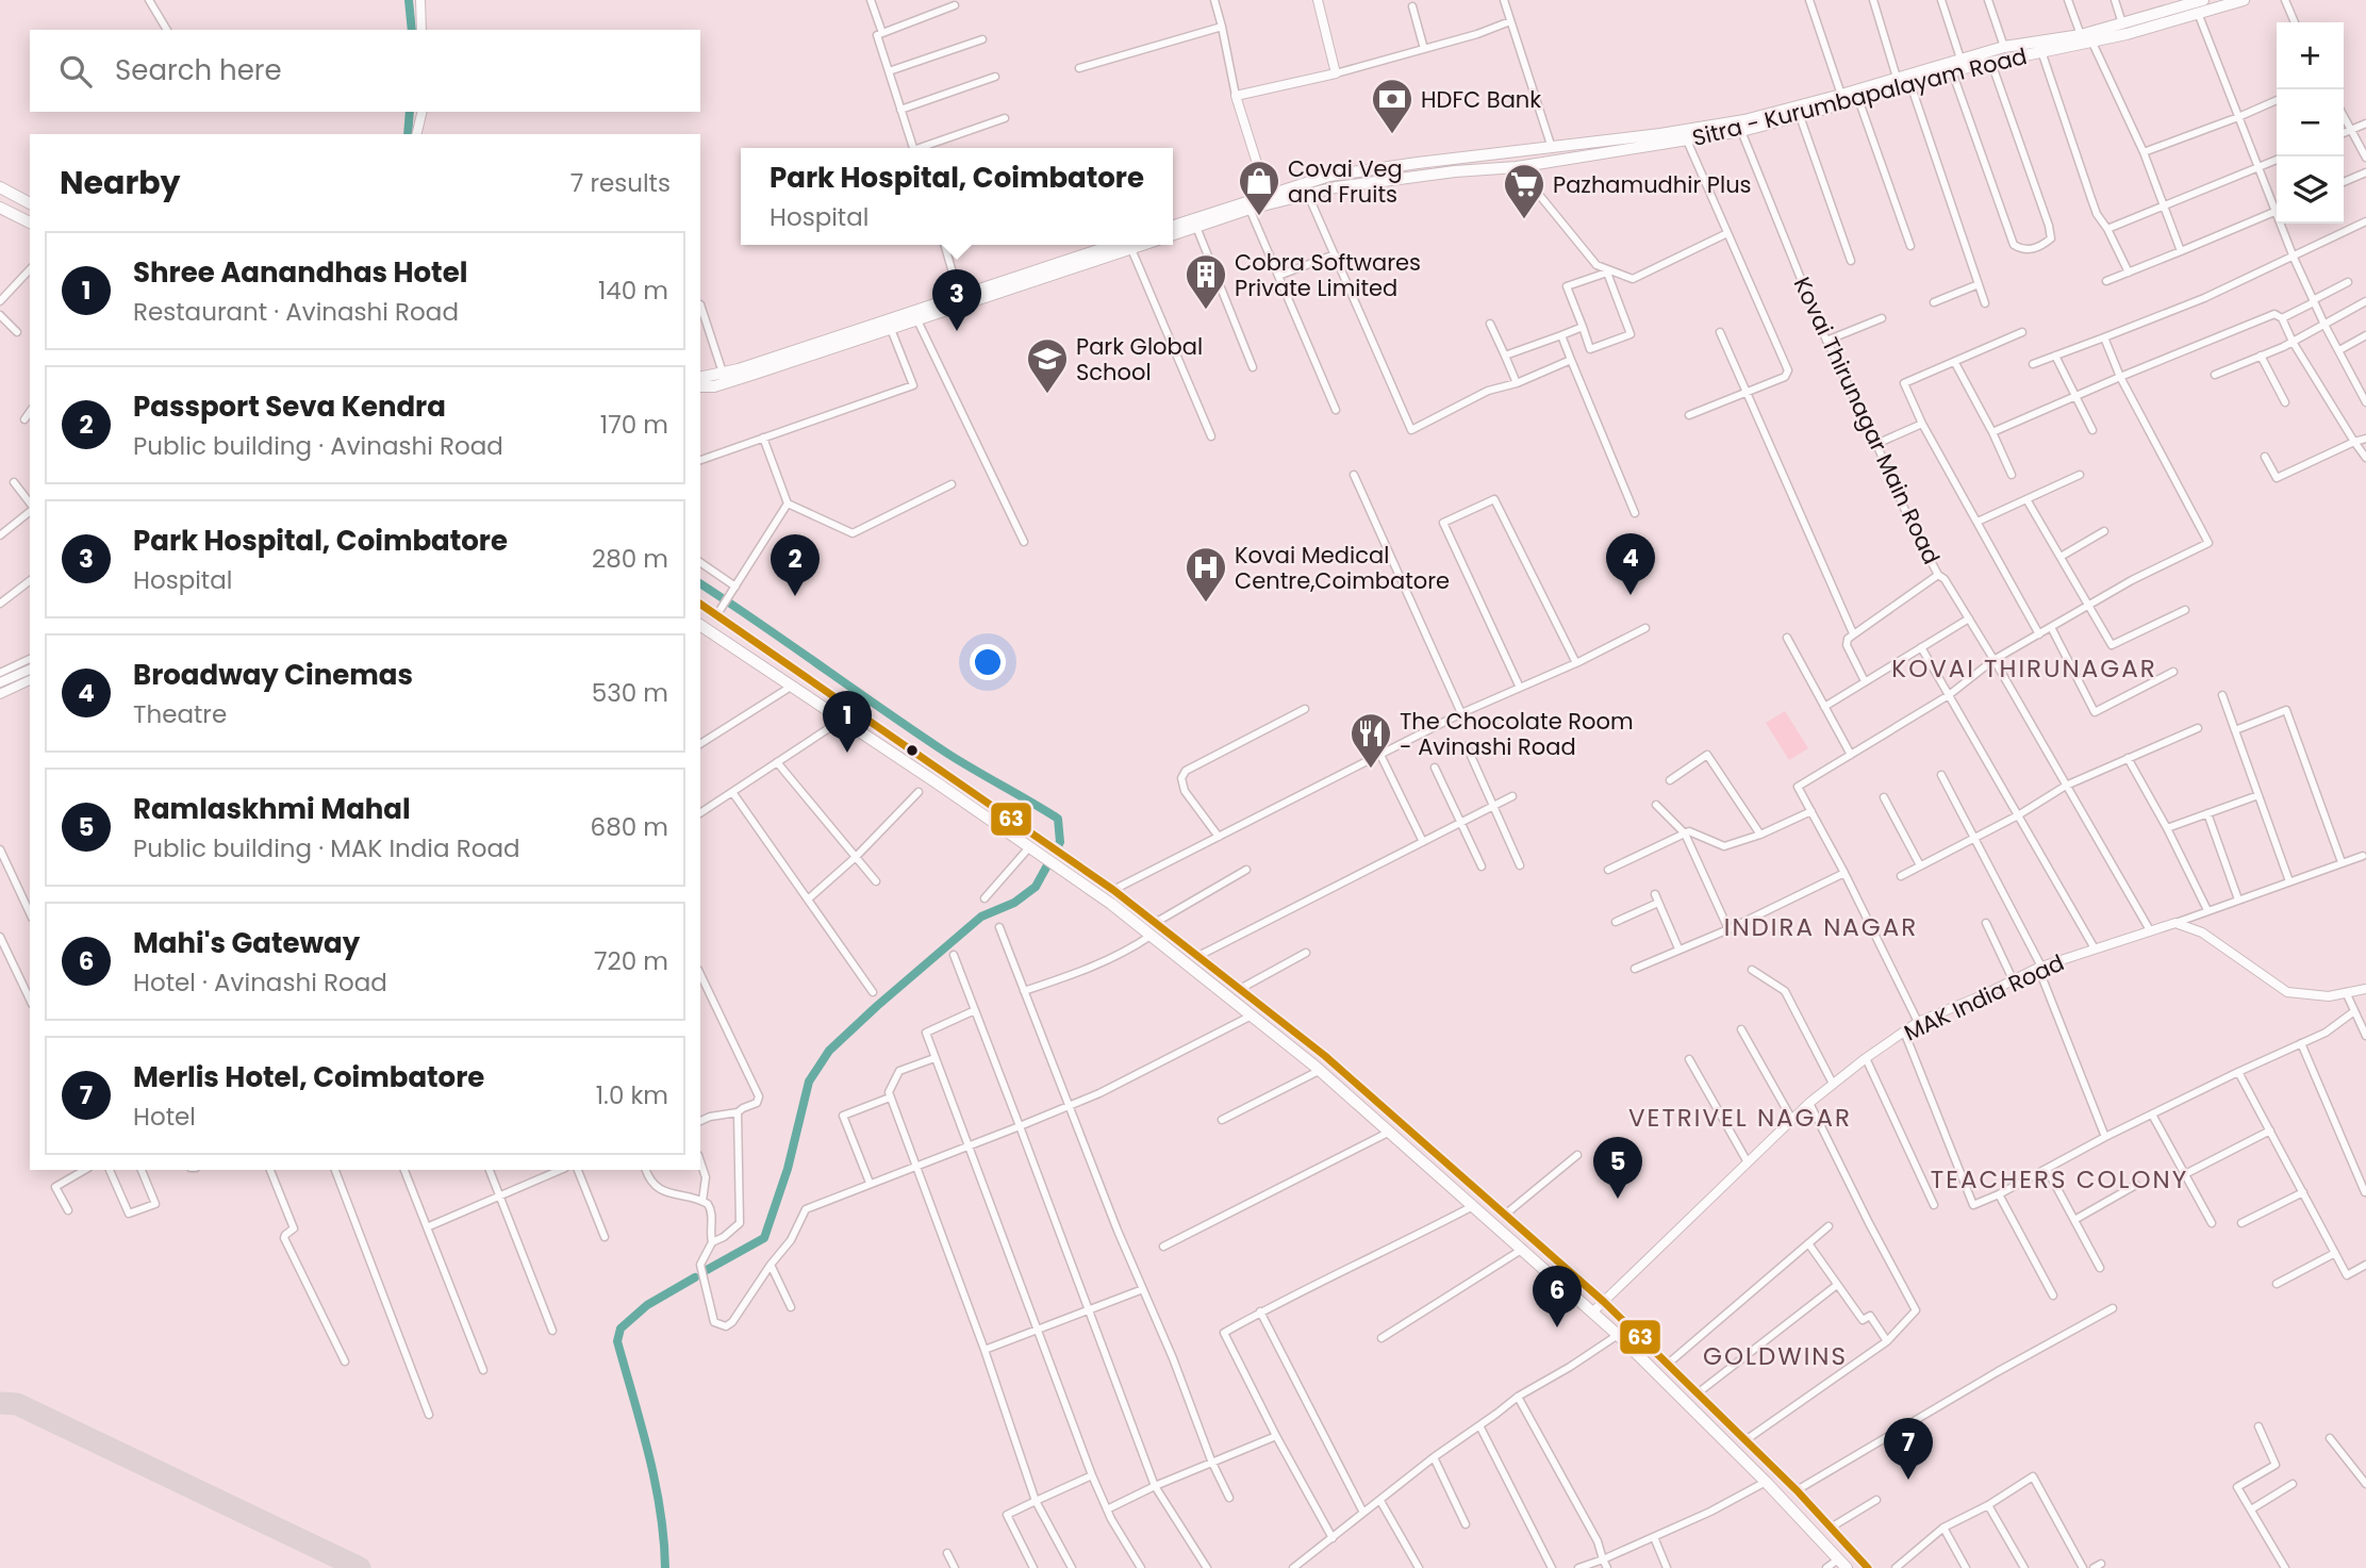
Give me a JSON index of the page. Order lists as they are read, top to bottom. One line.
{"streets":{"main road":["Sitra - Kurumbapalayam Road"],"street":["Kovai Thirunagar Main Road","MAK India Road"]},"crossings":[["Sitra - Kurumbapalayam Road","Kovai Thirunagar Main Road"],["Kovai Thirunagar Main Road","MAK India Road"]],"districts":["KOVAI THIRUNAGAR","INDIRA NAGAR","VETRIVEL NAGAR","TEACHERS COLONY","GOLDWINS"],"places":{"bank":["HDFC Bank"],"shop":["Covai Veg and Fruits"],"supermarket":["Pazhamudhir Plus"],"building":["Cobra Softwares Private Limited"],"school or university":["Park Global School"],"hospital":["Kovai Medical Centre,Coimbatore"],"restaurant":["The Chocolate Room - Avinashi Road"]},"lines":["transit line 63"],"page":{"map_buttons":["+","−"],"search":"Search here","heading":["Nearby","7 results"],"popup":["Park Hospital, Coimbatore","Hospital"],"list":[{"mark":"1","name":"Shree Aanandhas Hotel","note":"Restaurant · Avinashi Road","value":"140 m"},{"mark":"2","name":"Passport Seva Kendra","note":"Public building · Avinashi Road","value":"170 m"},{"mark":"3","name":"Park Hospital, Coimbatore","note":"Hospital","value":"280 m"},{"mark":"4","name":"Broadway Cinemas","note":"Theatre","value":"530 m"},{"mark":"5","name":"Ramlaskhmi Mahal","note":"Public building · MAK India Road","value":"680 m"},{"mark":"6","name":"Mahi's Gateway","note":"Hotel · Avinashi Road","value":"720 m"},{"mark":"7","name":"Merlis Hotel, Coimbatore","note":"Hotel","value":"1.0 km"}],"pins":["3","4","2","1","5","6","7"]}}
